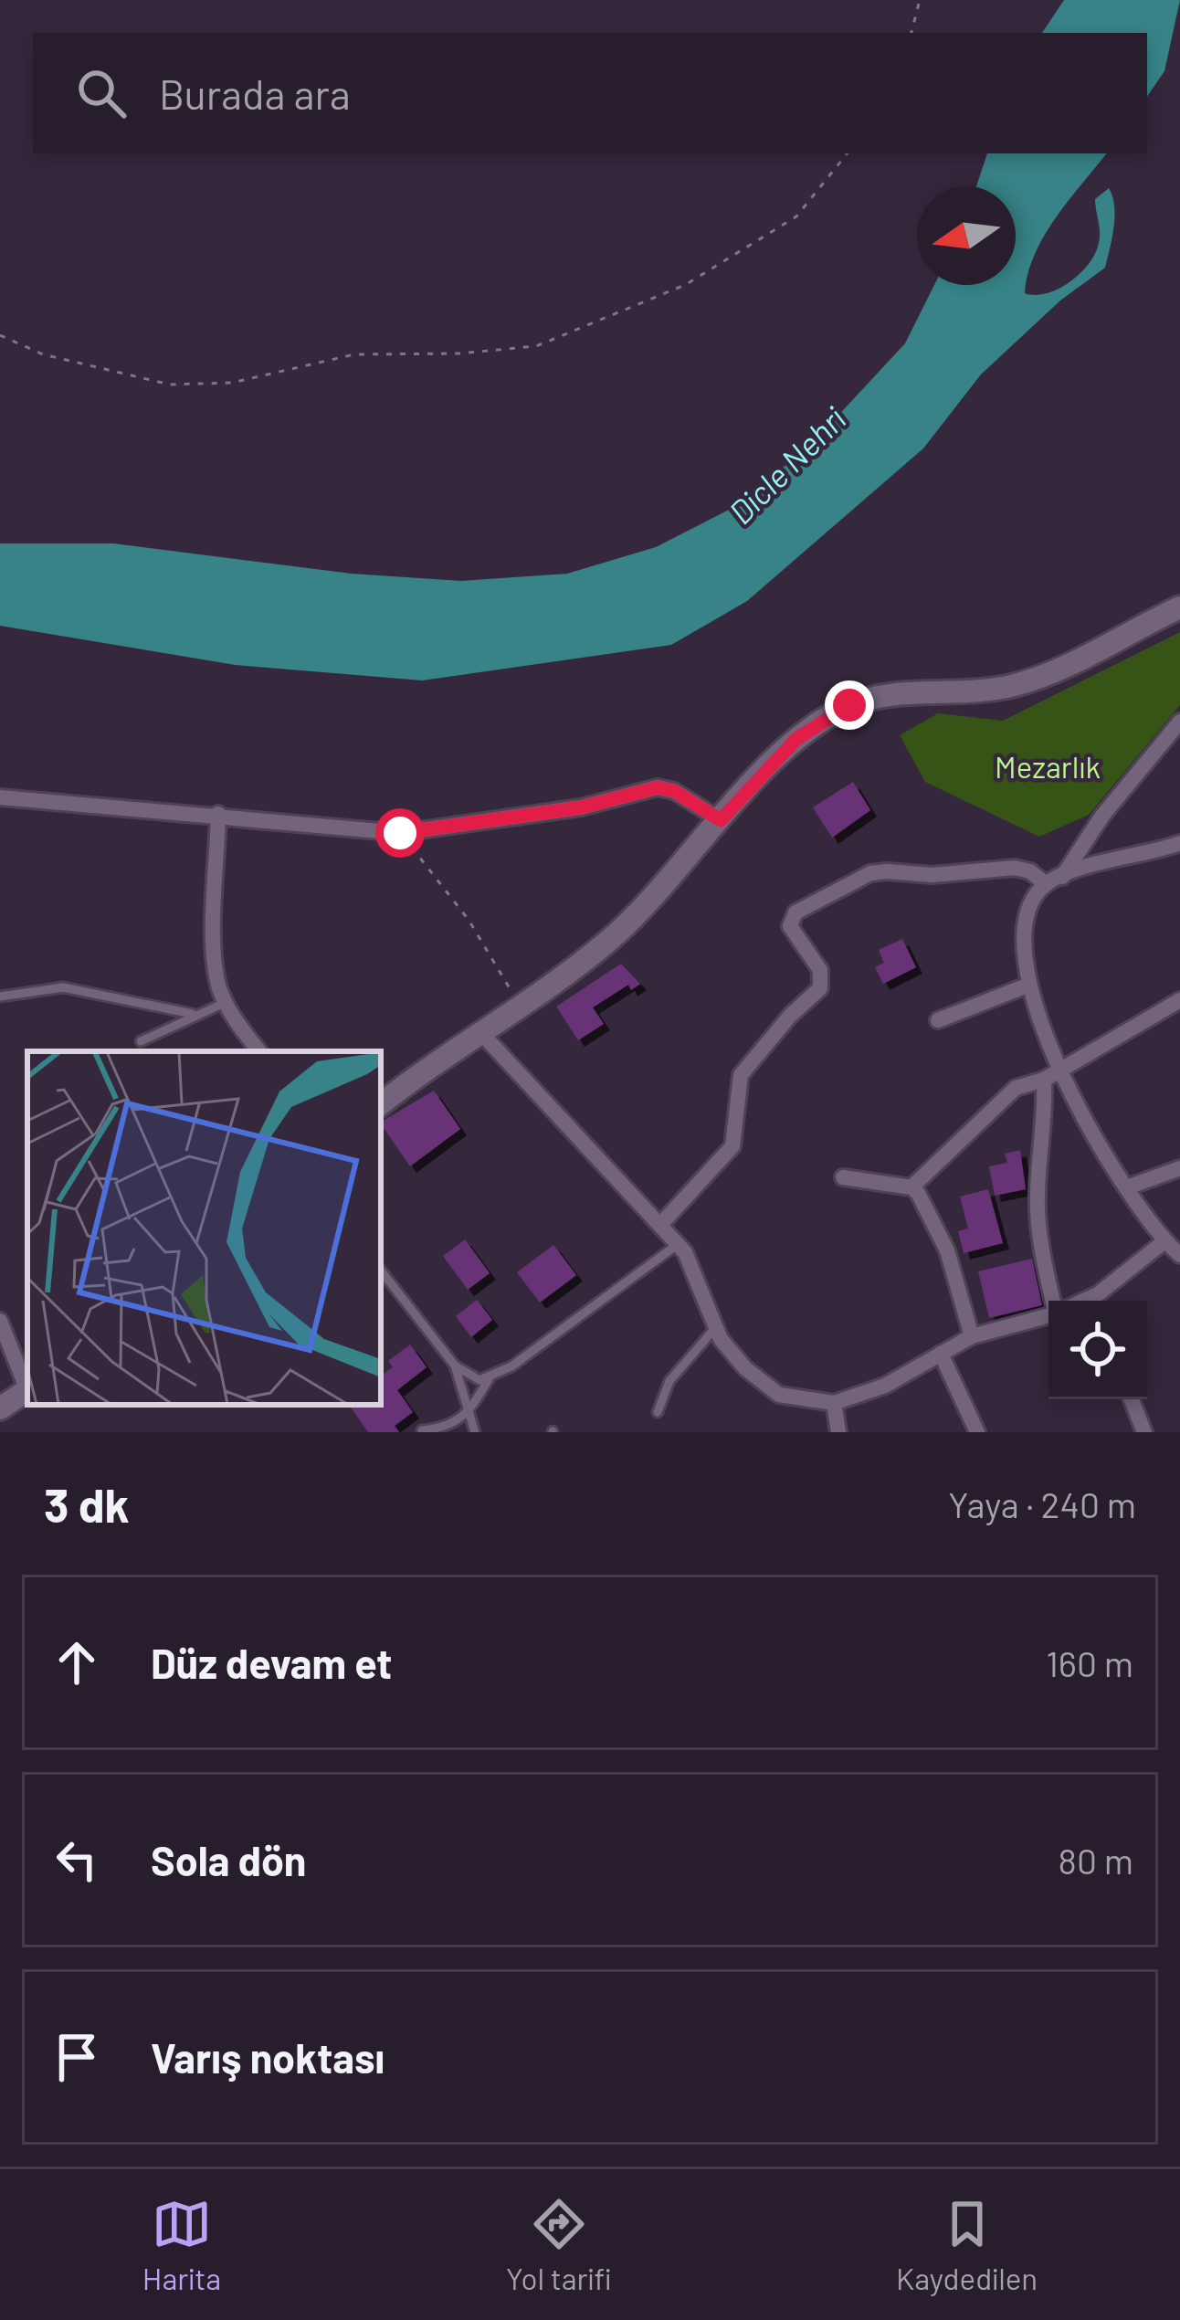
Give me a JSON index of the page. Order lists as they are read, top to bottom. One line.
{"water":["Dicle Nehri"],"parks":["Mezarlık"],"north":"left","page":{"search":"Burada ara","heading":["3 dk","Yaya · 240 m"],"list":[["Düz devam et","160 m"],["Sola dön","80 m"],"Varış noktası"],"nav":["Harita","Yol tarifi","Kaydedilen"]}}
